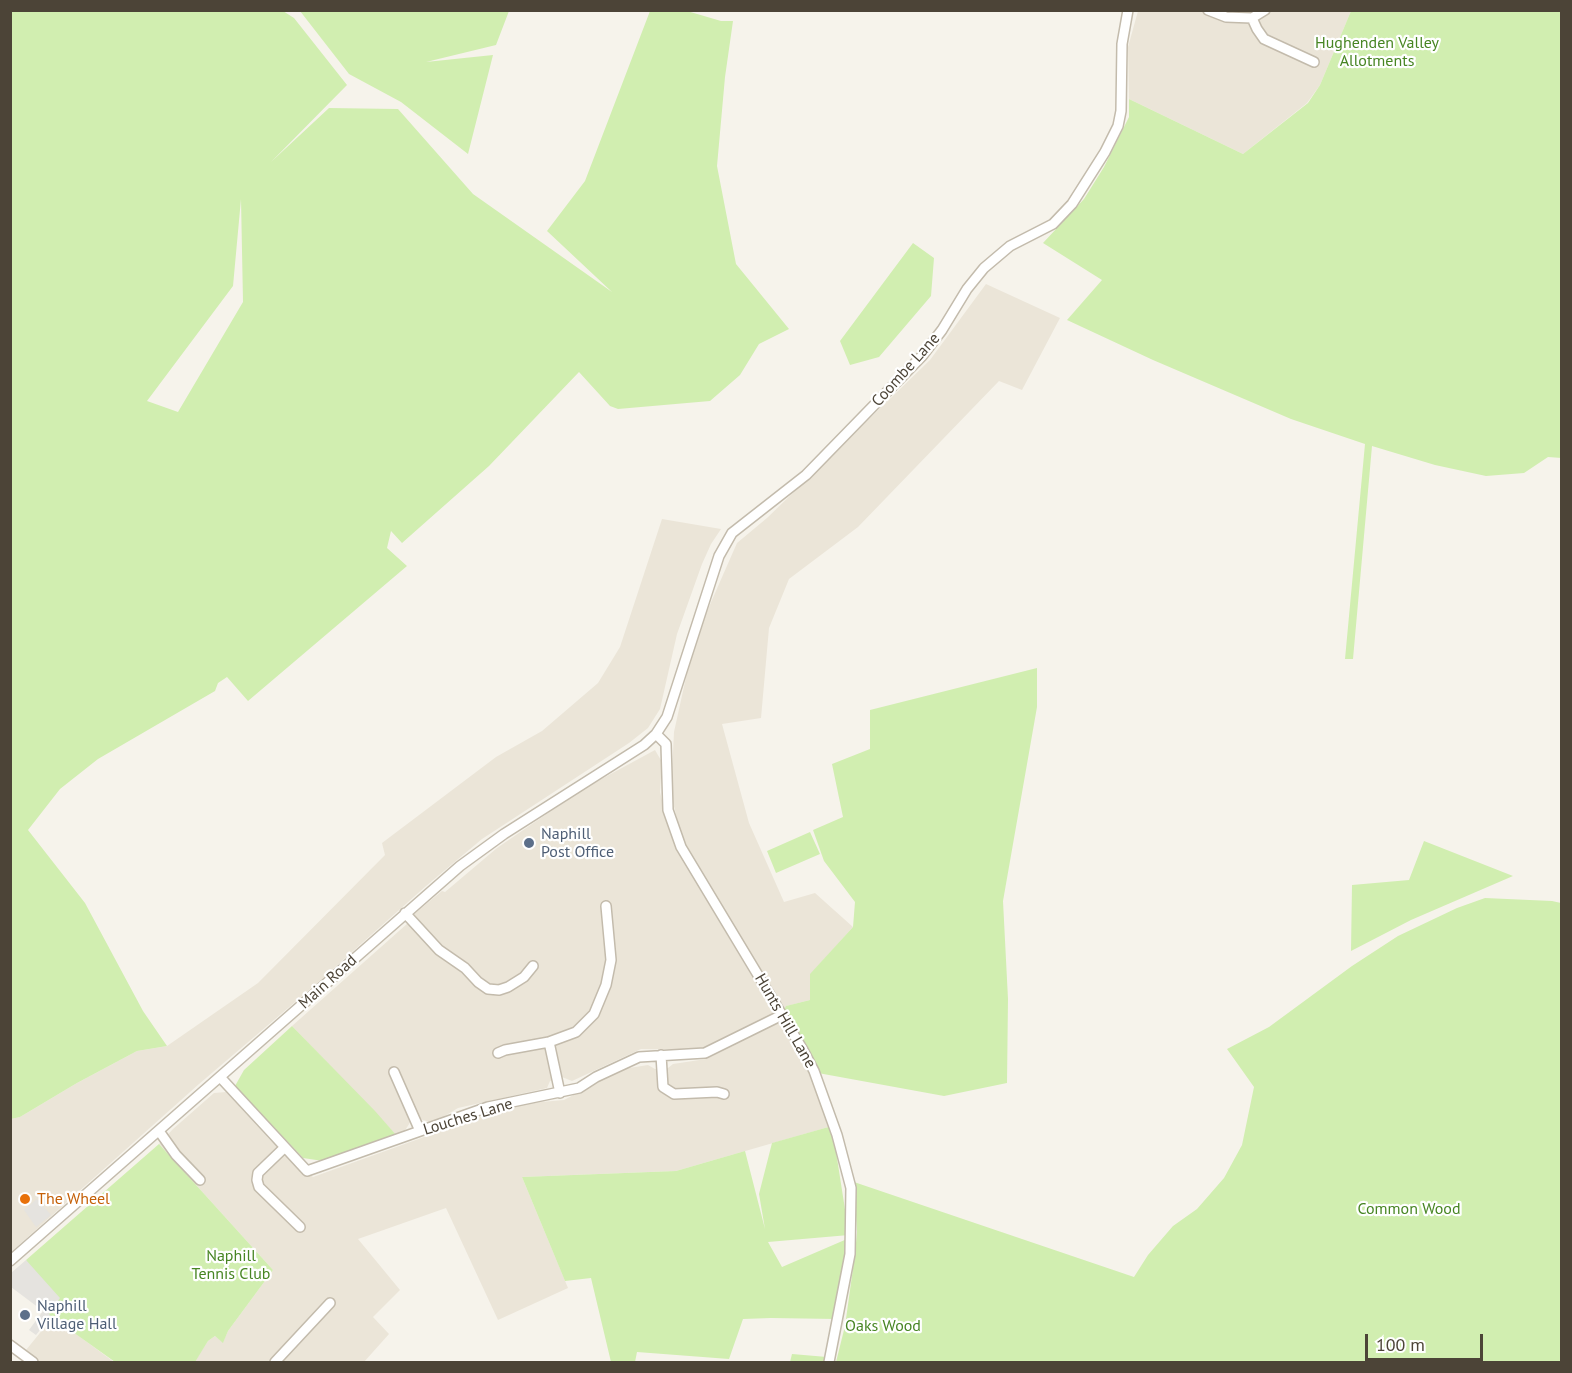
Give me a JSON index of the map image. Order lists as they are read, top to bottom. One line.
{"streets":{"street":["Coombe Lane","Main Road","Hunts Hill Lane","Louches Lane"]},"crossings":[["Coombe Lane","Main Road"],["Coombe Lane","Hunts Hill Lane"],["Main Road","Hunts Hill Lane"],["Main Road","Louches Lane"],["Hunts Hill Lane","Louches Lane"]],"parks":["Hughenden Valley Allotments","Common Wood","Naphill Tennis Club","Oaks Wood"],"places":["Naphill Post Office","The Wheel","Naphill Village Hall"],"scale_bar":"100 m"}
